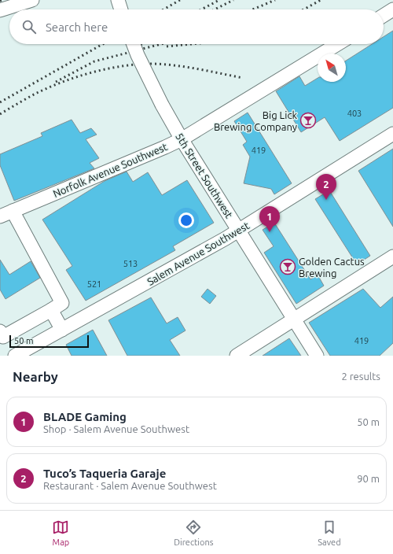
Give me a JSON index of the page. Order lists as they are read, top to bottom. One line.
{"streets":{"street":["Norfolk Avenue Southwest","5th Street Southwest","Salem Avenue Southwest"]},"crossings":[["Norfolk Avenue Southwest","5th Street Southwest"],["5th Street Southwest","Salem Avenue Southwest"]],"places":{"bar":["Big Lick Brewing Company","Golden Cactus Brewing"]},"house_numbers":["403","419","513","521","419"],"scale_bar":"50 m","north":"top left","page":{"search":"Search here","pins":["2","1"],"scale":"50 m","heading":["Nearby","2 results"],"list":[{"mark":"1","name":"BLADE Gaming","note":"Shop · Salem Avenue Southwest","value":"50 m"},{"mark":"2","name":"Tuco’s Taqueria Garaje","note":"Restaurant · Salem Avenue Southwest","value":"90 m"}],"nav":["Map","Directions","Saved"]}}
